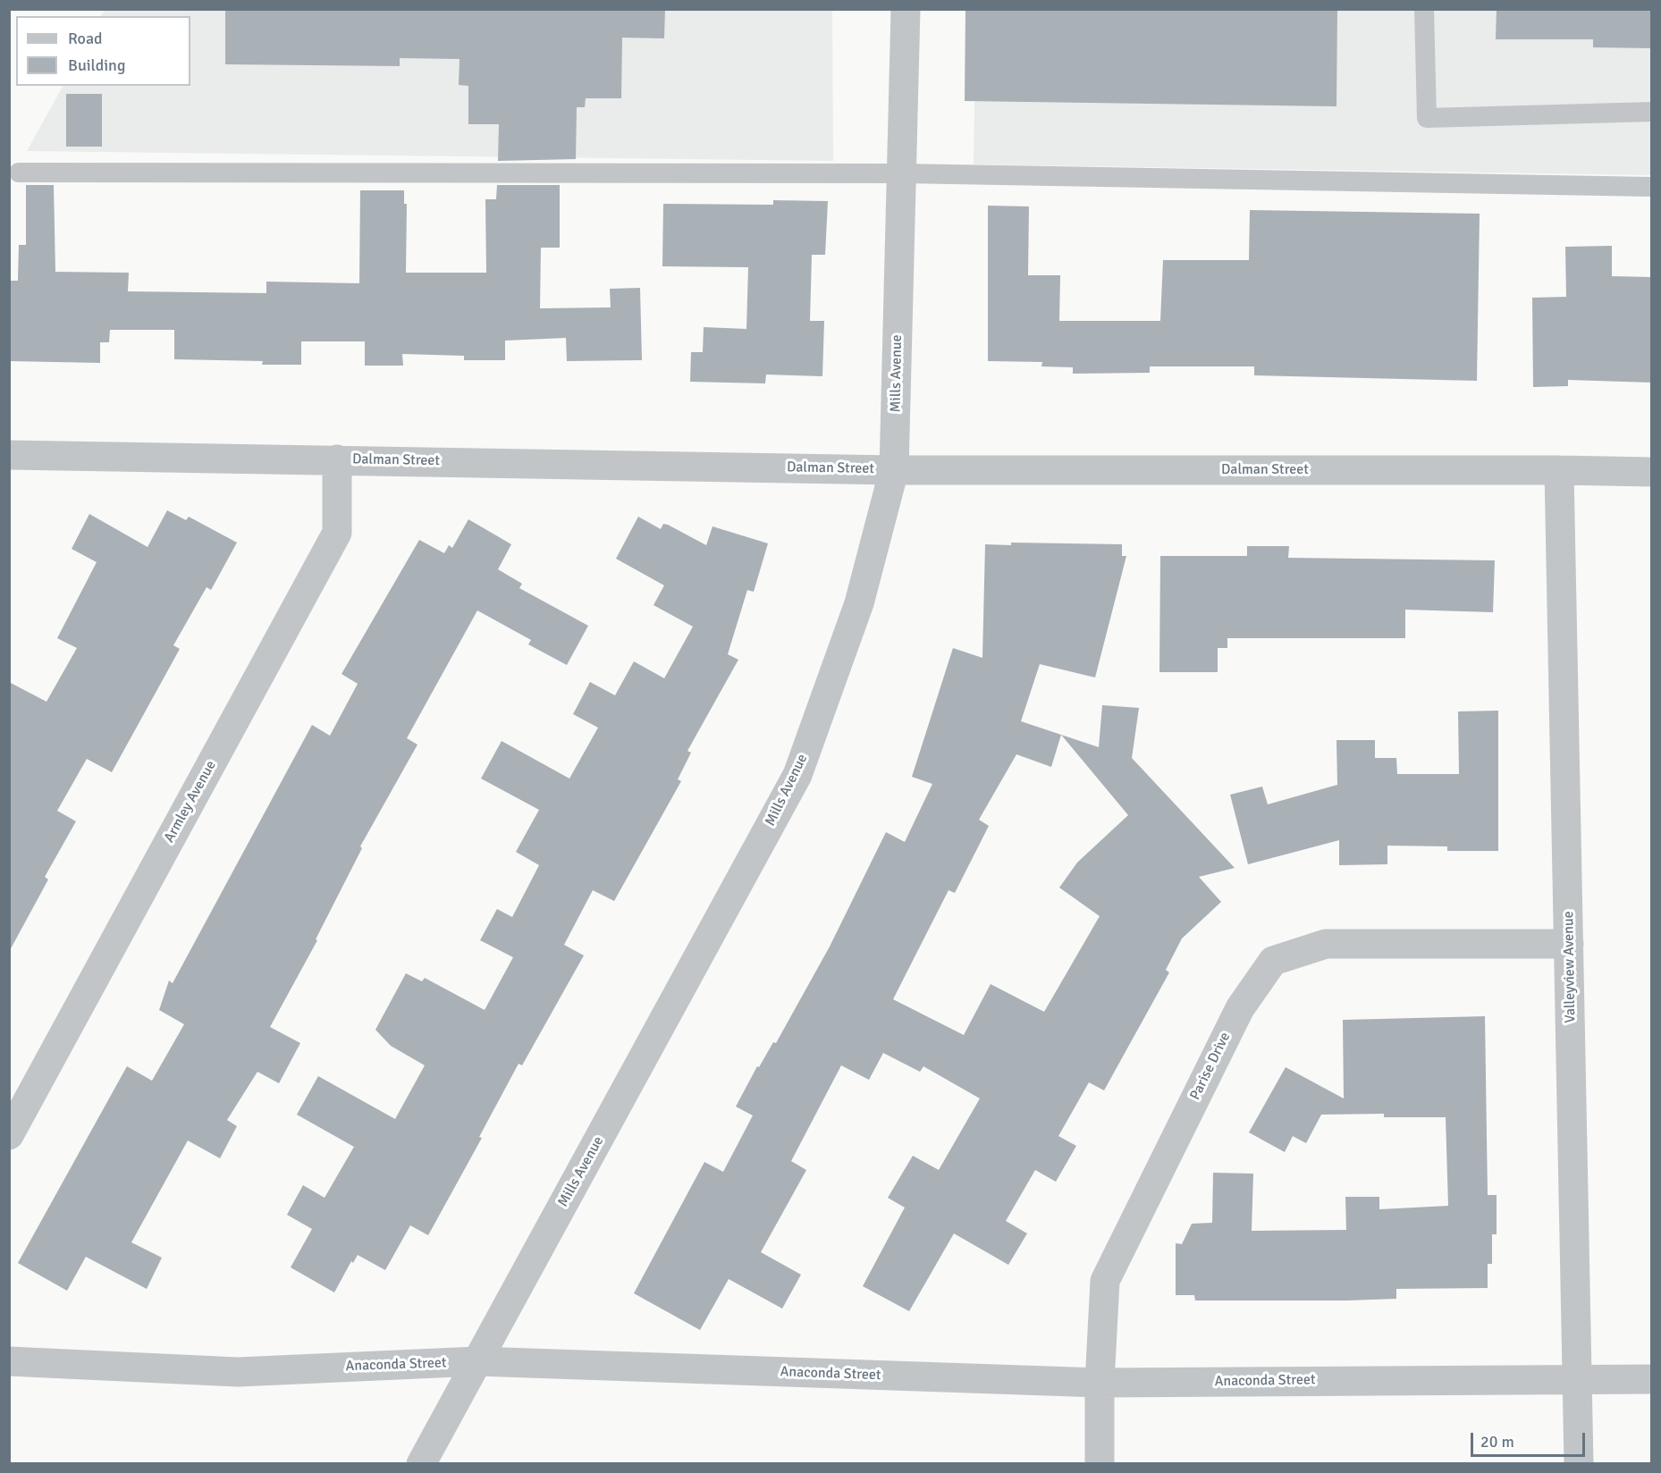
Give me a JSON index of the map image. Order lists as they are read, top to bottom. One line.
{"streets":{"street":["Mills Avenue","Dalman Street","Armley Avenue","Valleyview Avenue","Parise Drive","Anaconda Street"]},"crossings":[["Mills Avenue","Dalman Street"],["Mills Avenue","Anaconda Street"],["Dalman Street","Armley Avenue"],["Dalman Street","Valleyview Avenue"],["Valleyview Avenue","Parise Drive"],["Valleyview Avenue","Anaconda Street"],["Parise Drive","Anaconda Street"]],"legend":["Road","Building"],"scale_bar":"20 m"}
